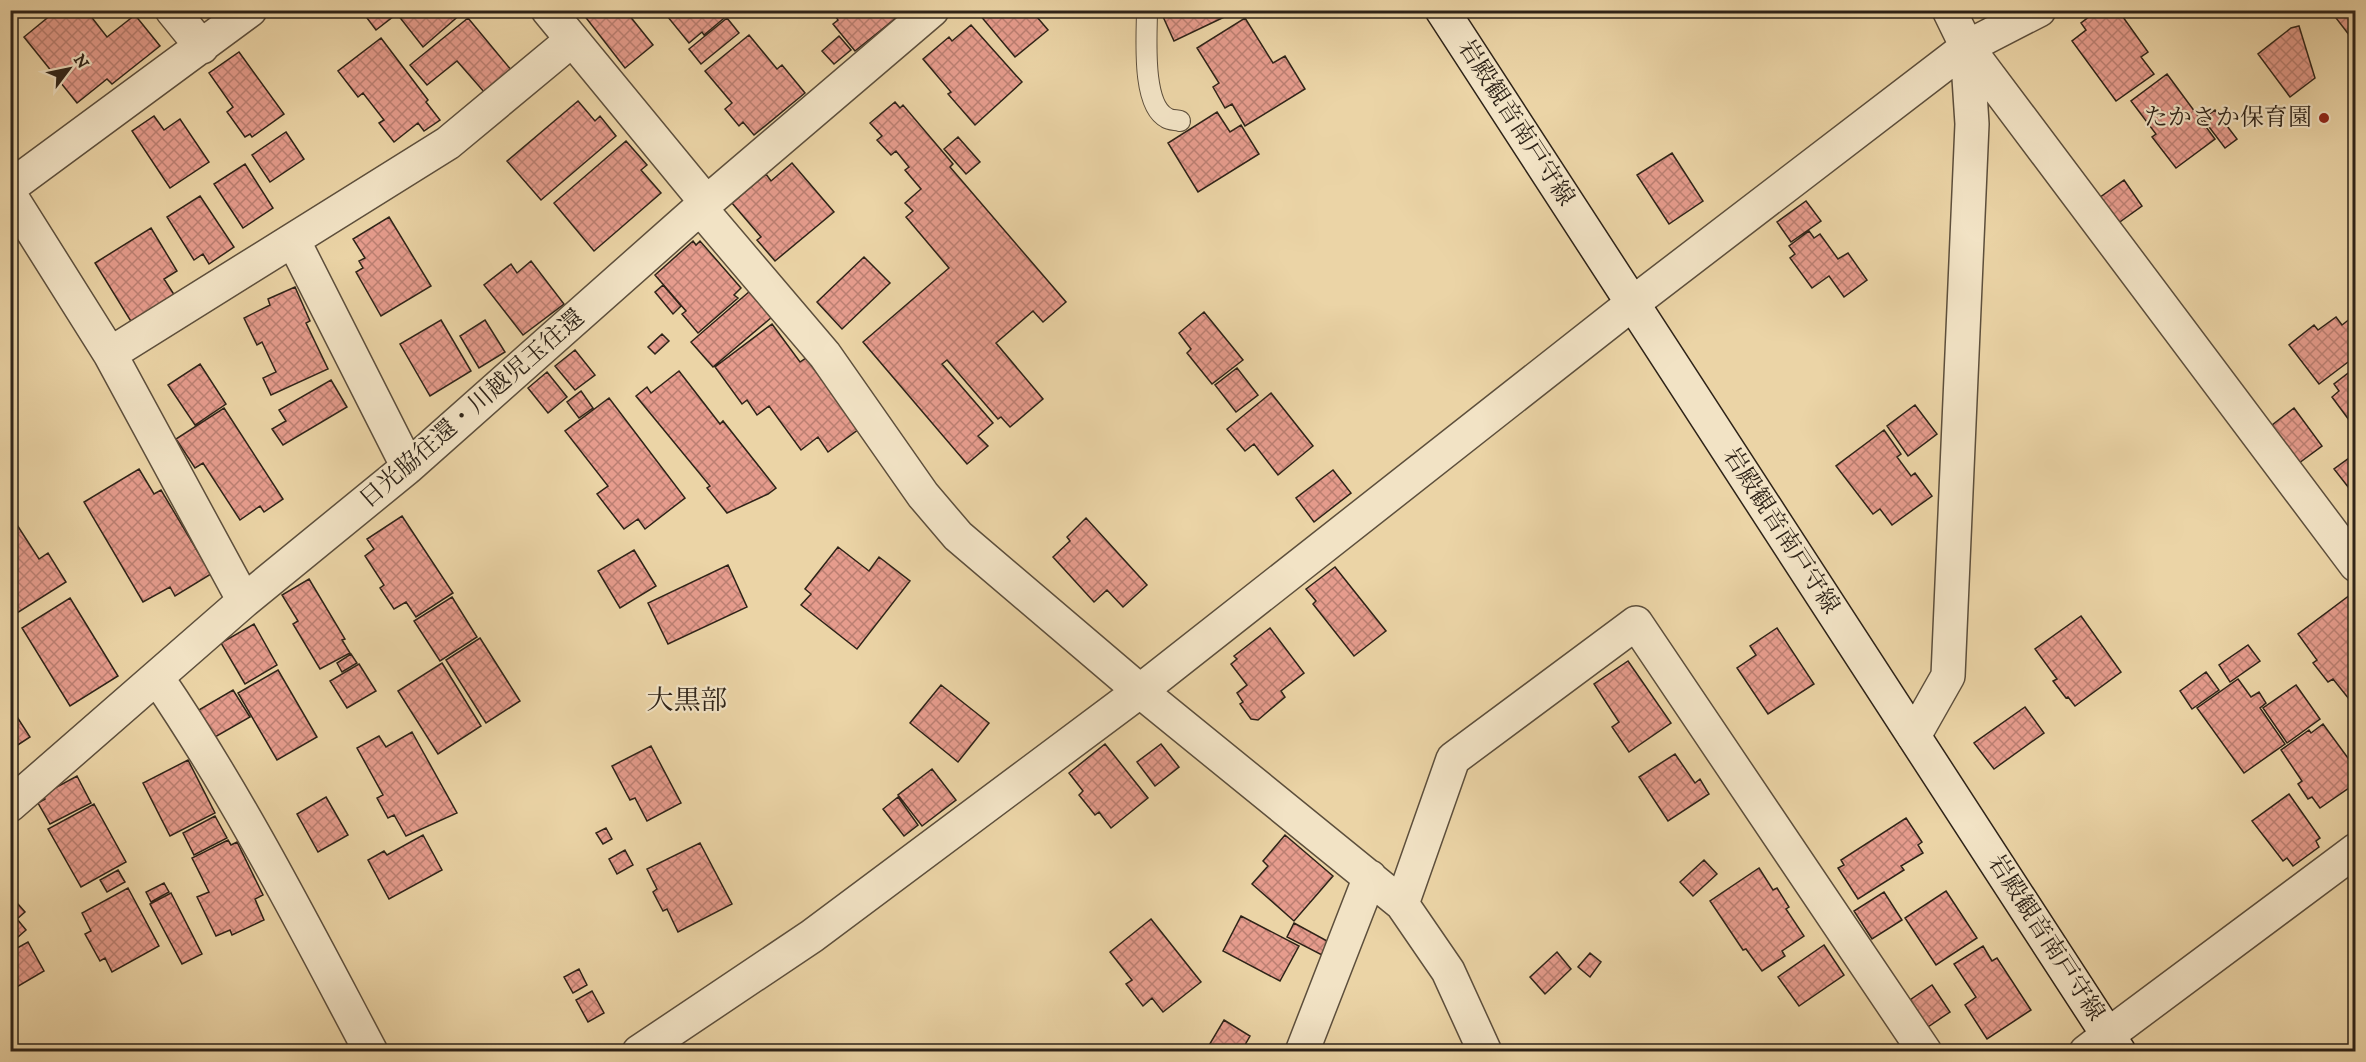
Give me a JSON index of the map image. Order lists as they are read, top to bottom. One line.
{"streets":{"street":["岩殿観音南戸守線","日光脇往還・川越児玉往還"]},"districts":["大黒部"],"places":["たかさか保育園"],"north":"top right"}
